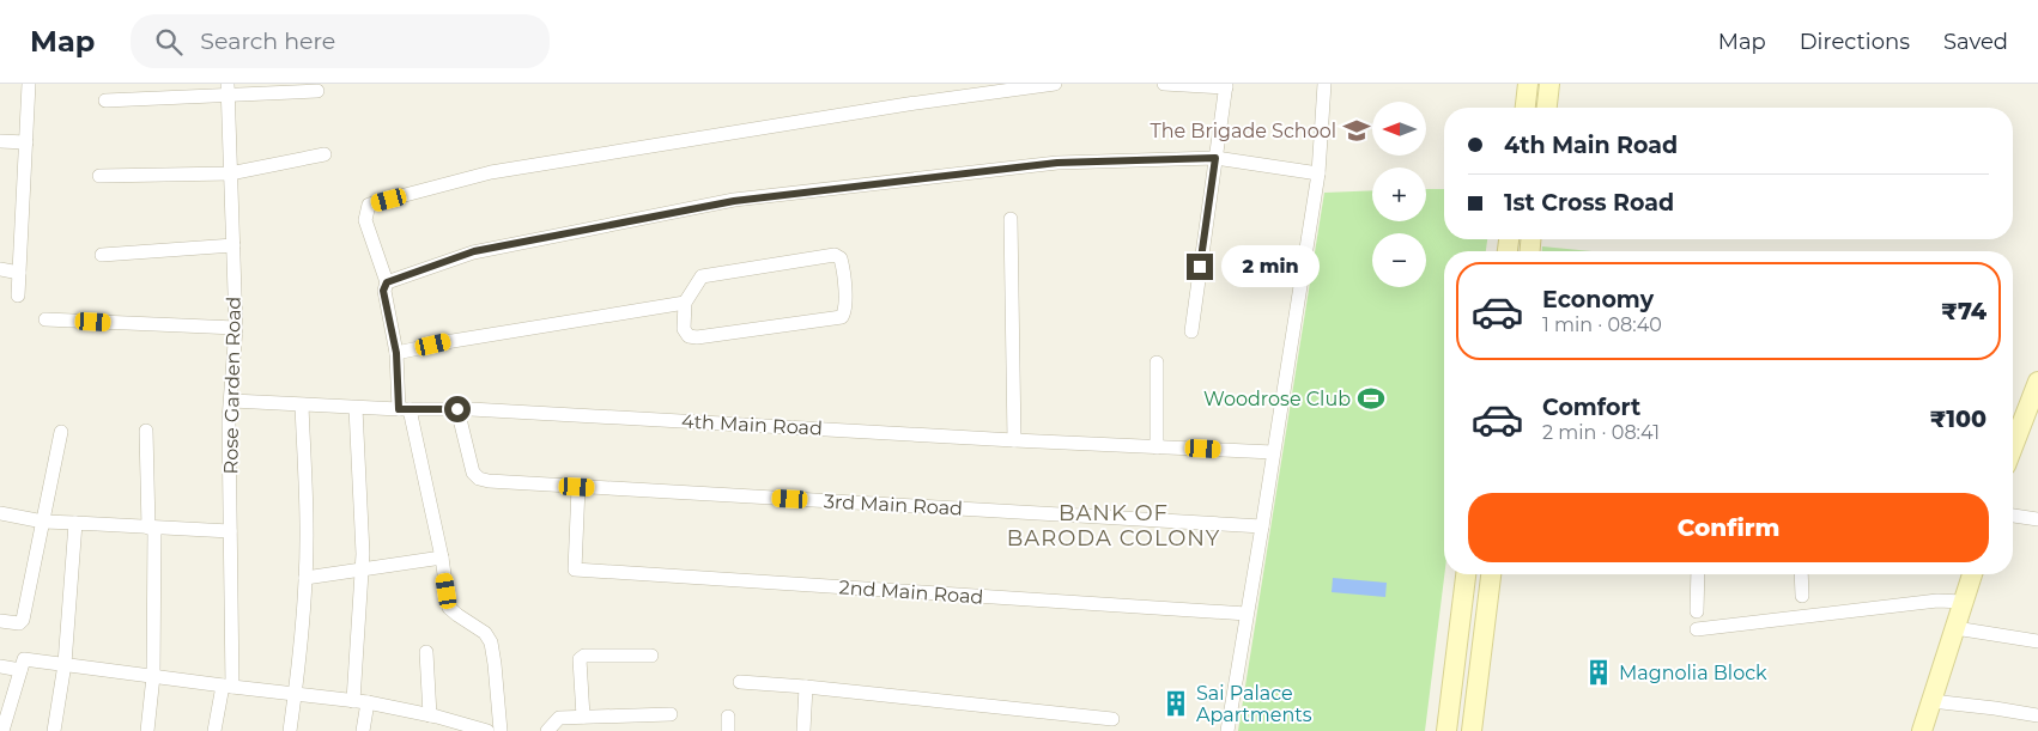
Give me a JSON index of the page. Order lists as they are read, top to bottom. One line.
{"streets":{"street":["Rose Garden Road","4th Main Road","3rd Main Road","2nd Main Road"]},"crossings":[["Rose Garden Road","4th Main Road"],["4th Main Road","3rd Main Road"],["3rd Main Road","2nd Main Road"]],"districts":["BANK OF BARODA COLONY"],"places":{"school or university":["The Brigade School"],"sports":["Woodrose Club"],"building":["Magnolia Block","Sai Palace Apartments"]},"north":"left","page":{"header":"Map","search":"Search here","nav":["Map","Directions","Saved"],"map_buttons":["+","−"],"banner":["4th Main Road","1st Cross Road"],"bubble":"2 min","list":[{"name":"Economy","note":"1 min · 08:40","value":"₹74"},{"name":"Comfort","note":"2 min · 08:41","value":"₹100"}],"buttons":"Confirm"}}
